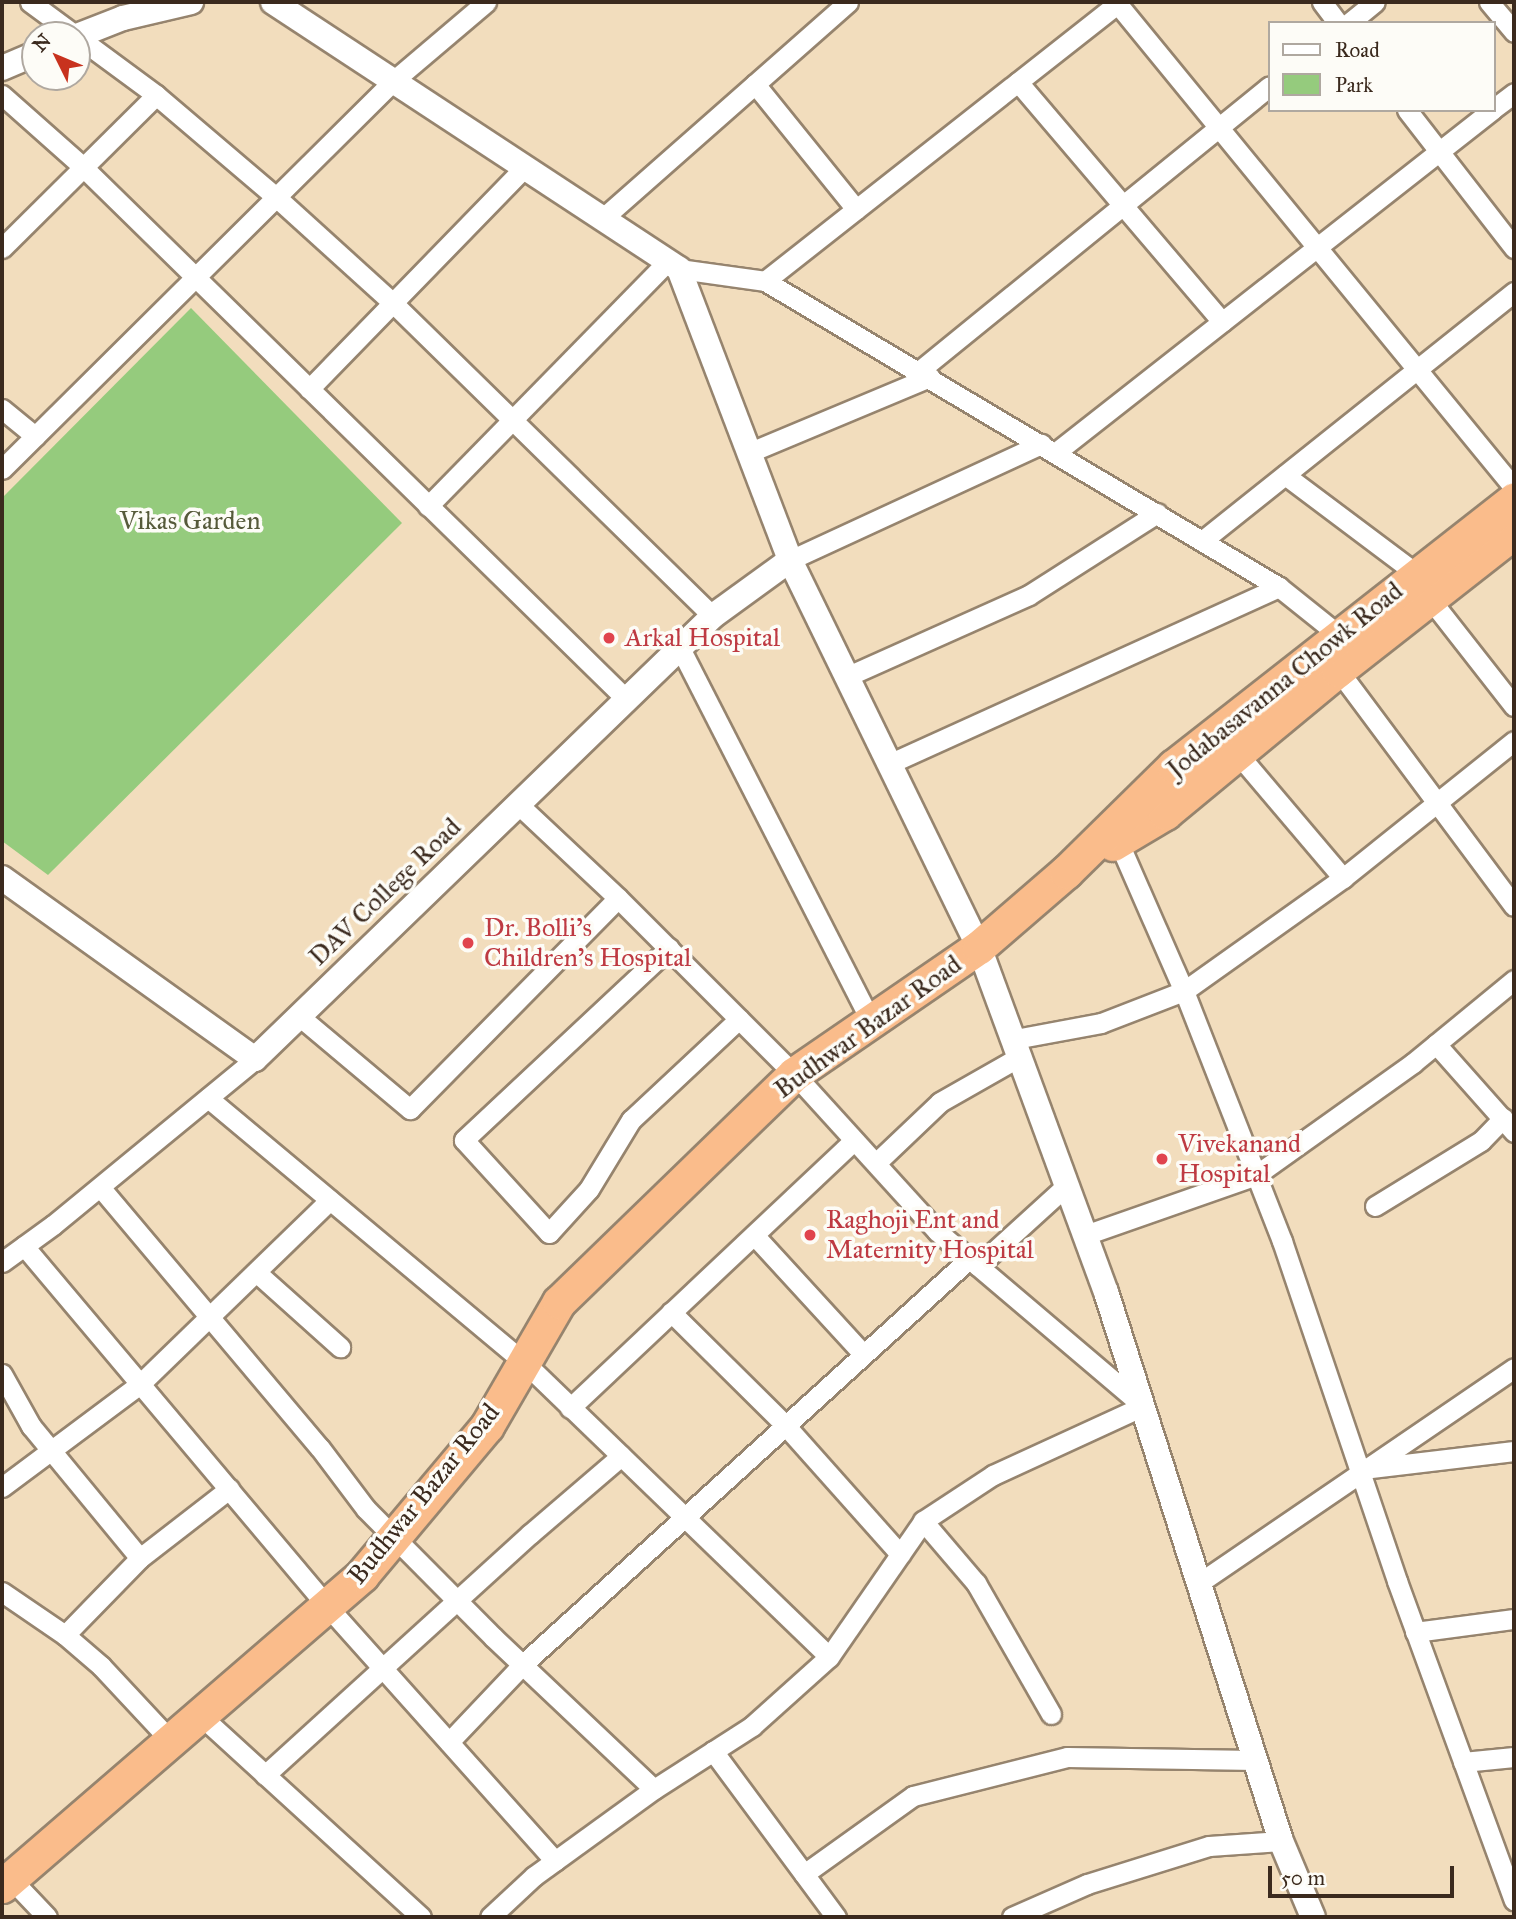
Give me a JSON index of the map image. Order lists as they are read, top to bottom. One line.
{"streets":{"highway":["Jodabasavanna Chowk Road","Budhwar Bazar Road"],"street":["DAV College Road"]},"crossings":[["Jodabasavanna Chowk Road","Budhwar Bazar Road"]],"parks":["Vikas Garden"],"places":["Arkal Hospital","Dr. Bolli's Children's Hospital","Vivekanand Hospital","Raghoji Ent and Maternity Hospital"],"legend":["Road","Park"],"scale_bar":"50 m","north":"top left"}
